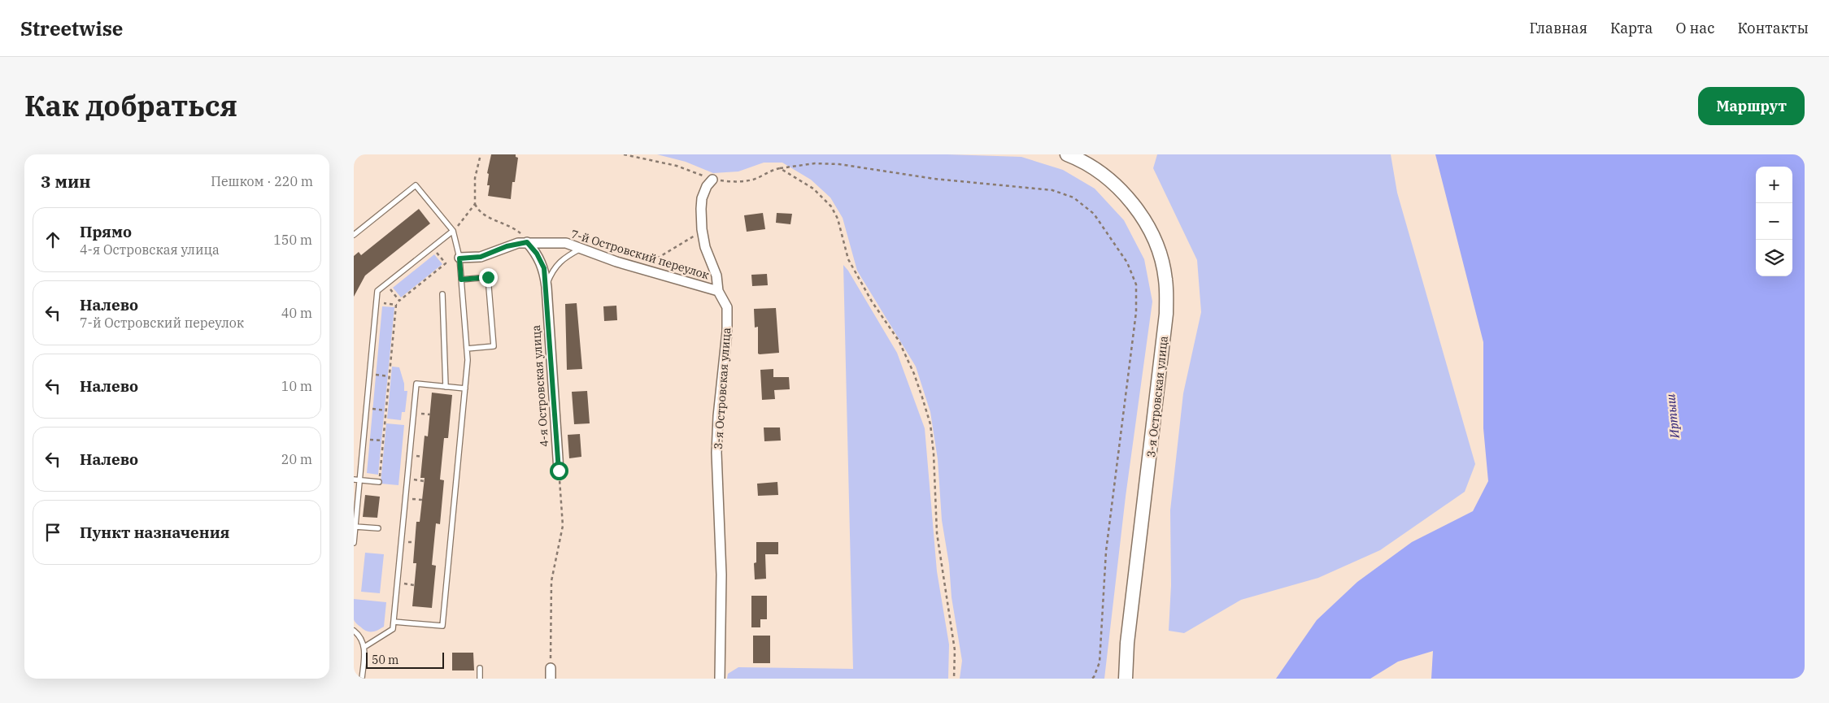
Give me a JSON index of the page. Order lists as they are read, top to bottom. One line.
{"streets":{"main road":["3-я Островская улица"],"street":["7-й Островский переулок","4-я Островская улица"]},"crossings":[["7-й Островский переулок","4-я Островская улица"],["7-й Островский переулок","3-я Островская улица"]],"water":["Иртыш"],"scale_bar":"50 m","page":{"header":"Streetwise","nav":["Главная","Карта","О нас","Контакты"],"title":"Как добраться","buttons":"Маршрут","heading":["3 мин","Пешком · 220 m"],"map_buttons":["+","−"],"list":[["Прямо","4-я Островская улица","150 m"],["Налево","7-й Островский переулок","40 m"],["Налево","10 m"],["Налево","20 m"],"Пункт назначения"],"scale":"50 m"}}
